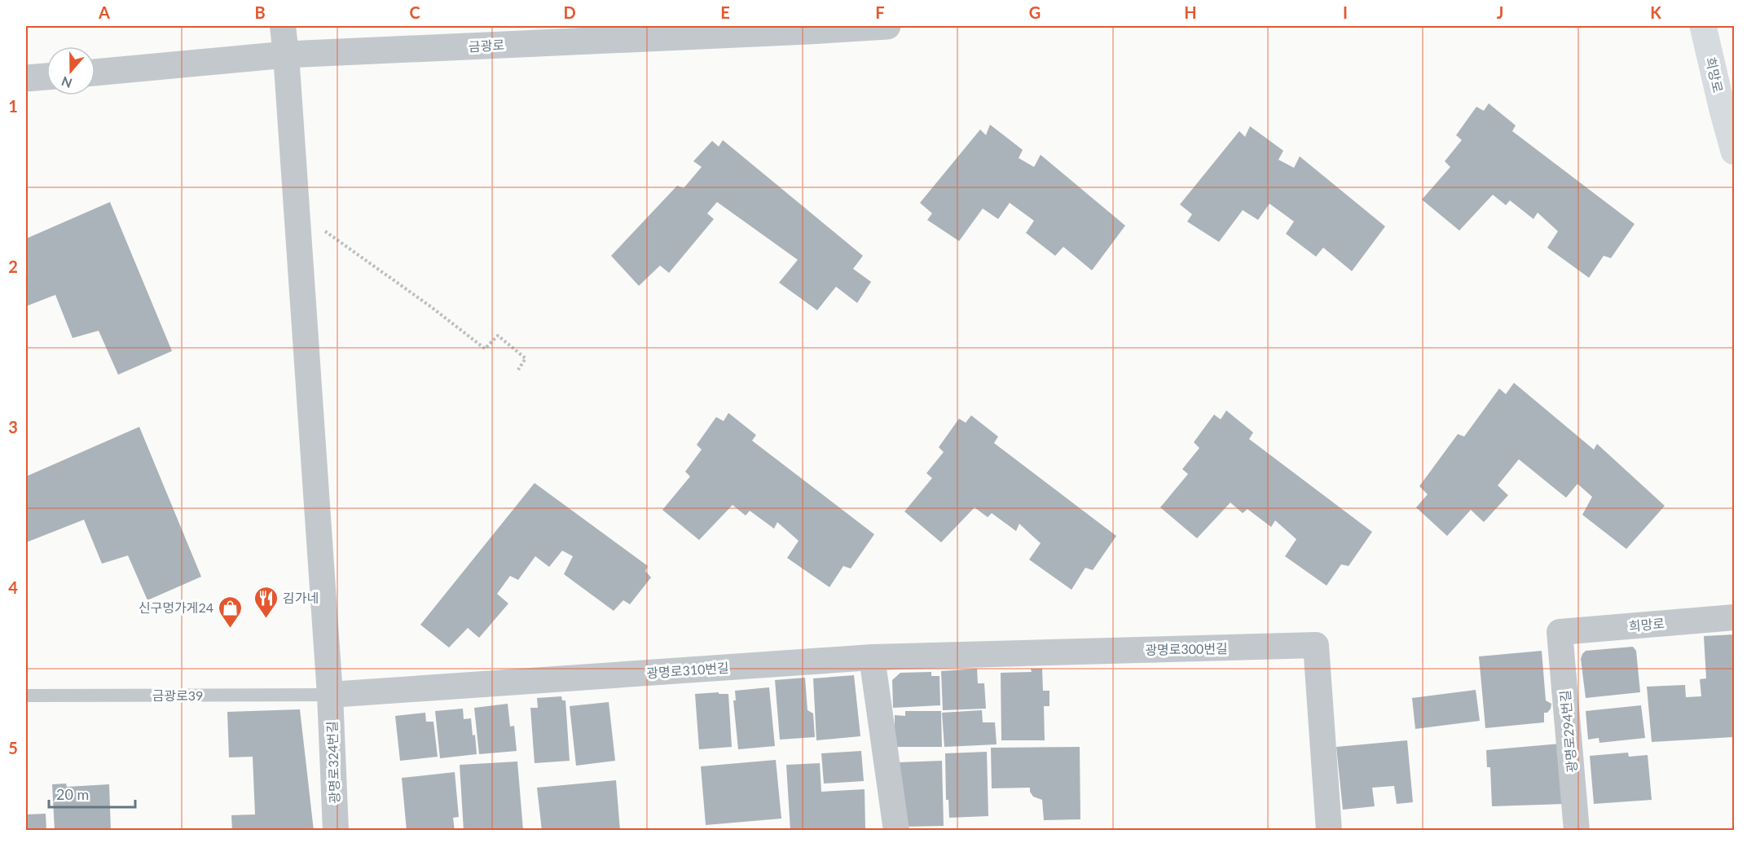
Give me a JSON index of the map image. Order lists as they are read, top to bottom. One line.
{"streets":{"main road":["희망로"],"street":["금광로","광명로300번길","광명로310번길","광명로294번길","광명로324번길"],"lane":["금광로39"]},"crossings":[["금광로","광명로324번길"],["희망로","광명로294번길"],["광명로300번길","광명로310번길"],["광명로310번길","금광로39"],["광명로310번길","광명로324번길"],["금광로39","광명로324번길"]],"places":{"restaurant":["김가네"],"shop":["신구멍가게24"]},"scale_bar":"20 m","north":"bottom","grid":{"columns":["A","B","C","D","E","F","G","H","I","J","K"],"rows":["1","2","3","4","5"]}}
